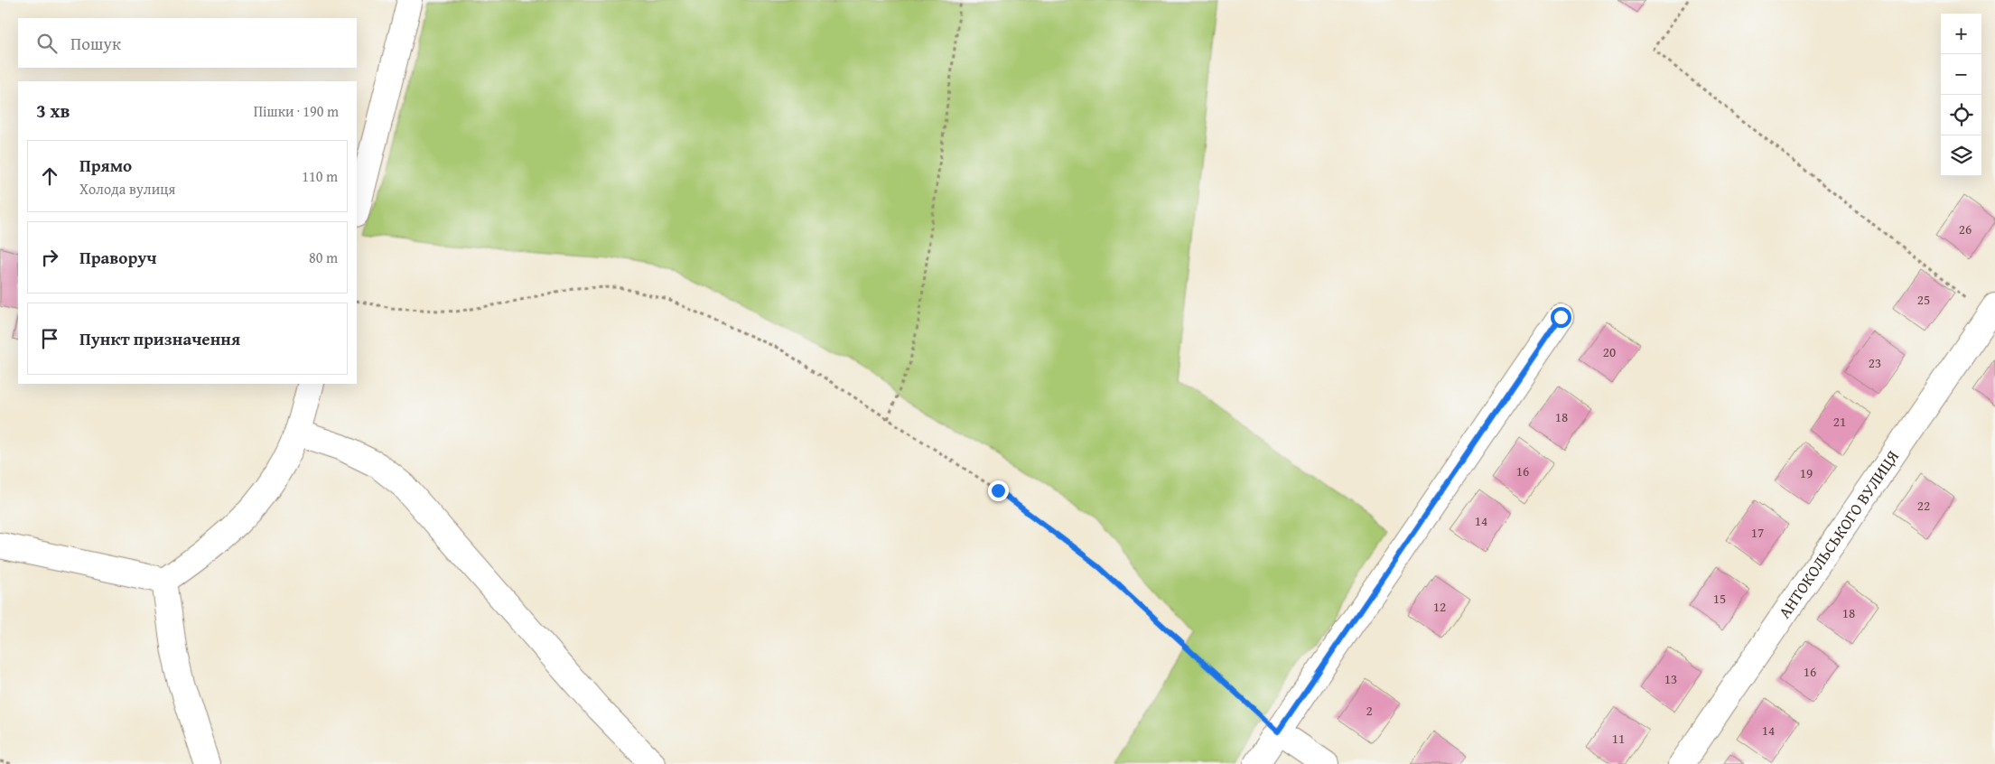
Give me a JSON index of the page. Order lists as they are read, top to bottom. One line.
{"streets":{"street":["АНТОКОЛЬСЬКОГО ВУЛИЦЯ"]},"house_numbers":["26","25","20","23","18","21","16","19","22","14","17","15","12","18","16","13","2","14","11"],"page":{"map_buttons":["+","−"],"search":"Пошук","heading":["3 хв","Пішки · 190 m"],"list":[["Прямо","Холода вулиця","110 m"],["Праворуч","80 m"],"Пункт призначення"]}}
